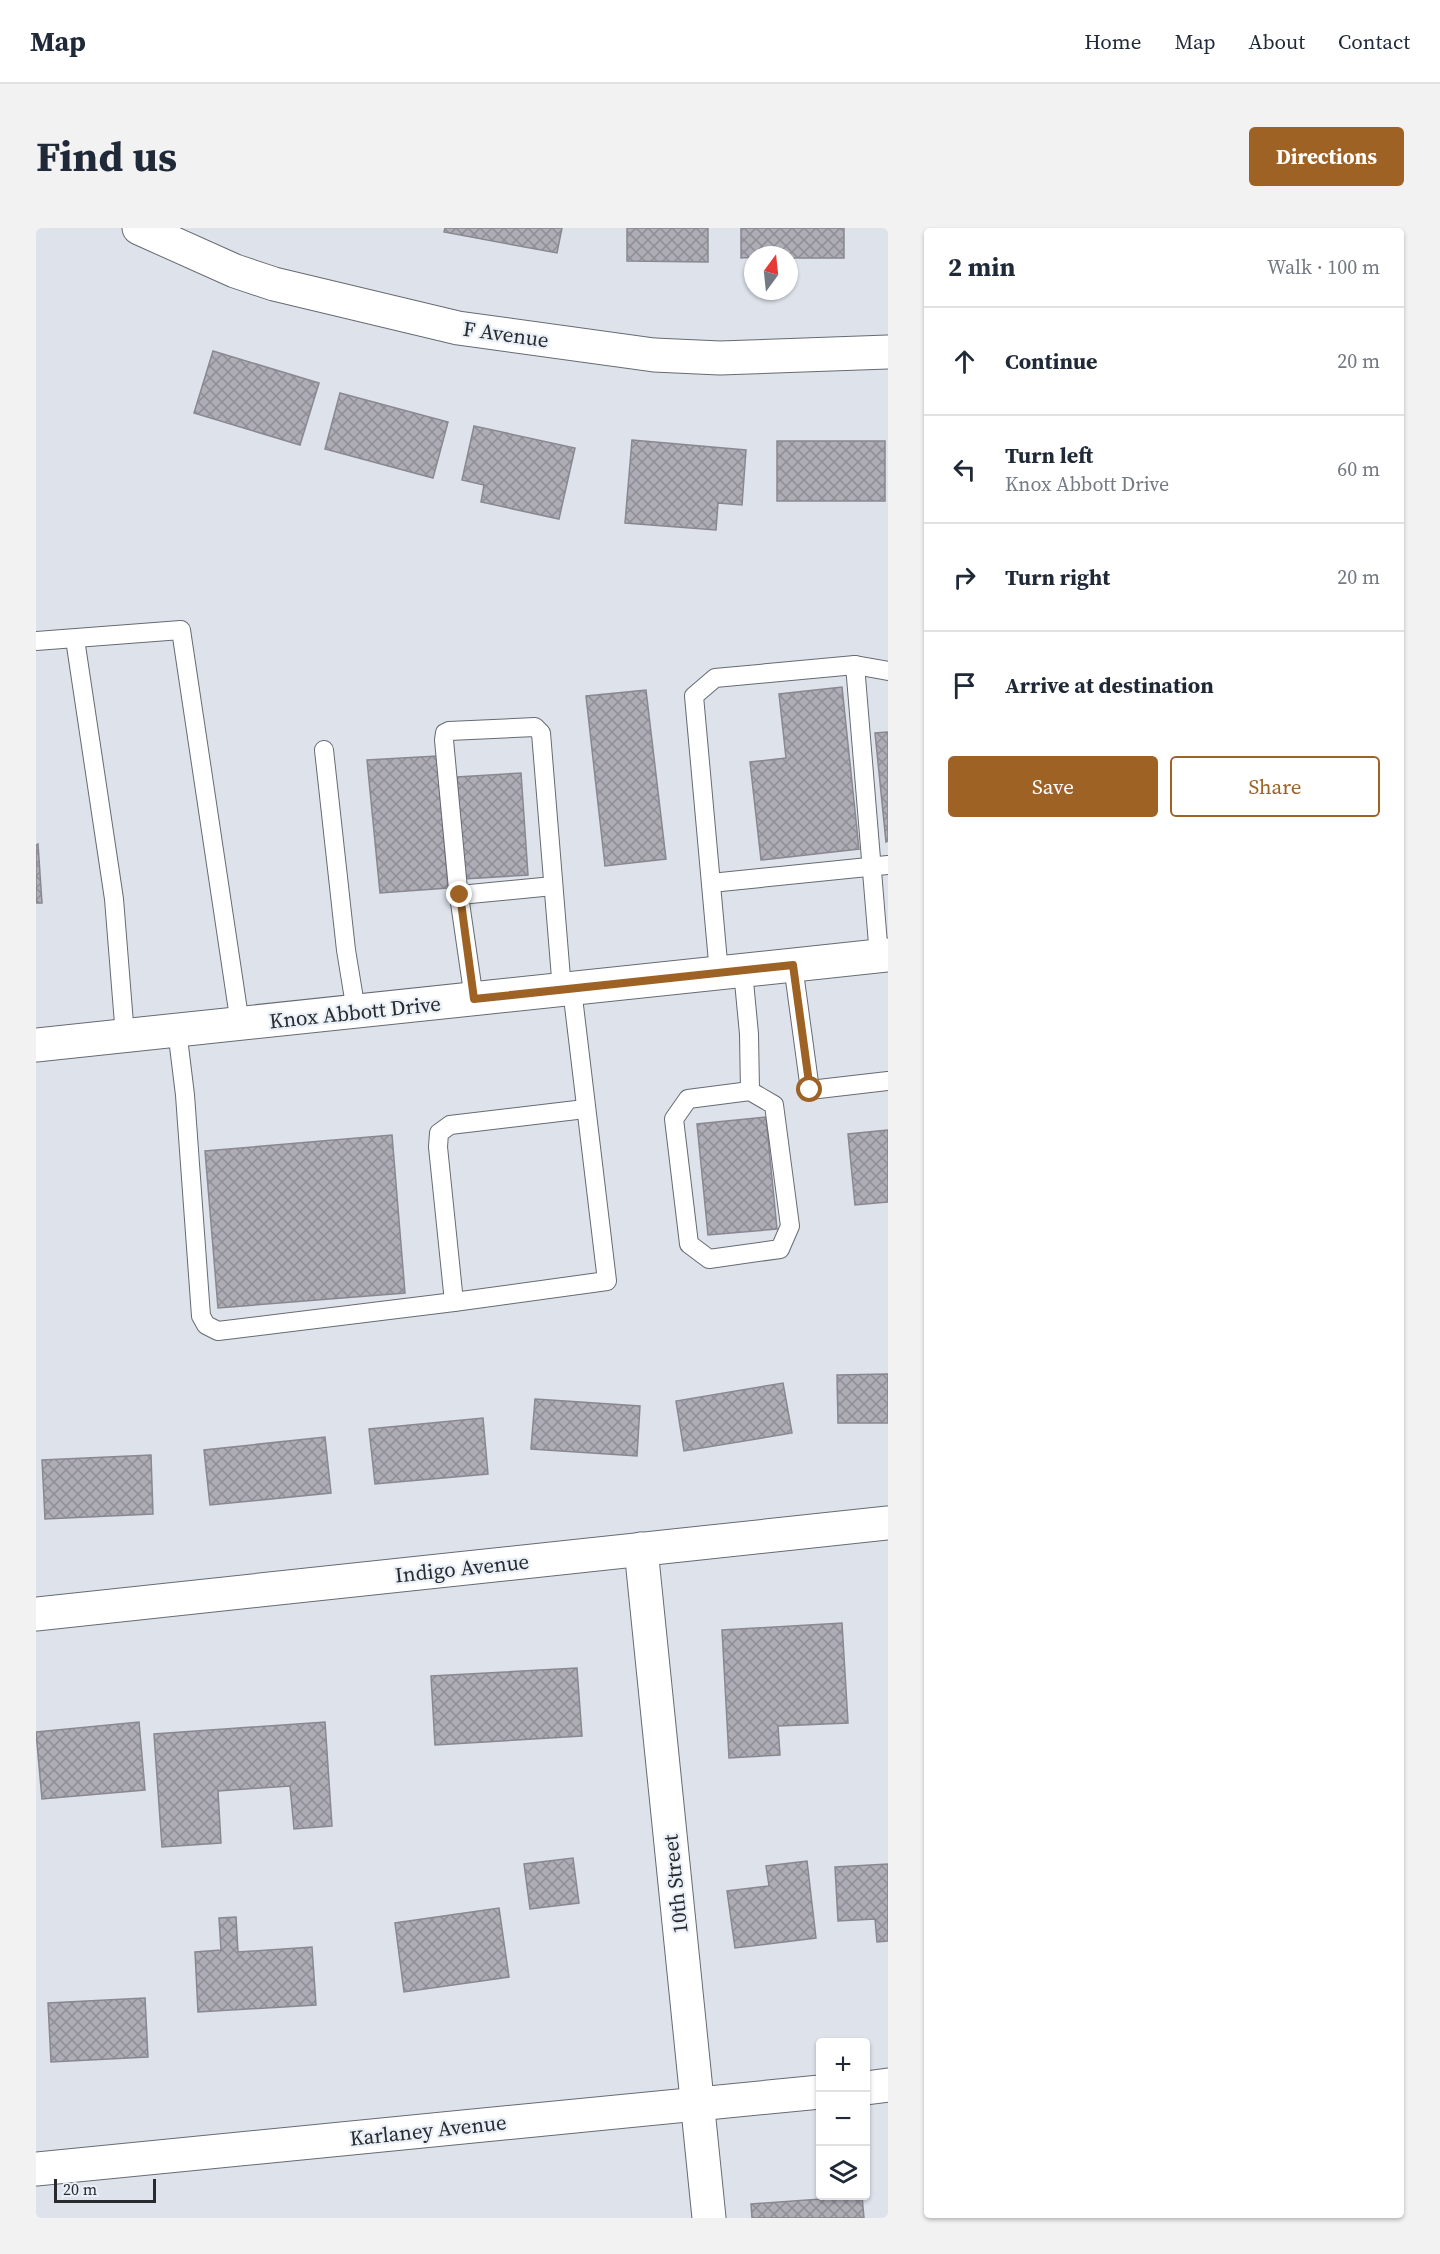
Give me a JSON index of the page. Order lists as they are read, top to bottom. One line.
{"streets":{"street":["F Avenue","Knox Abbott Drive","Indigo Avenue","10th Street","Karlaney Avenue"]},"crossings":[["Indigo Avenue","10th Street"],["10th Street","Karlaney Avenue"]],"scale_bar":"20 m","north":"top","page":{"header":"Map","nav":["Home","Map","About","Contact"],"title":"Find us","buttons":["Directions",["Save","Share"]],"heading":["2 min","Walk · 100 m"],"list":[["Continue","20 m"],["Turn left","Knox Abbott Drive","60 m"],["Turn right","20 m"],"Arrive at destination"],"map_buttons":["+","−"],"scale":"20 m"}}
